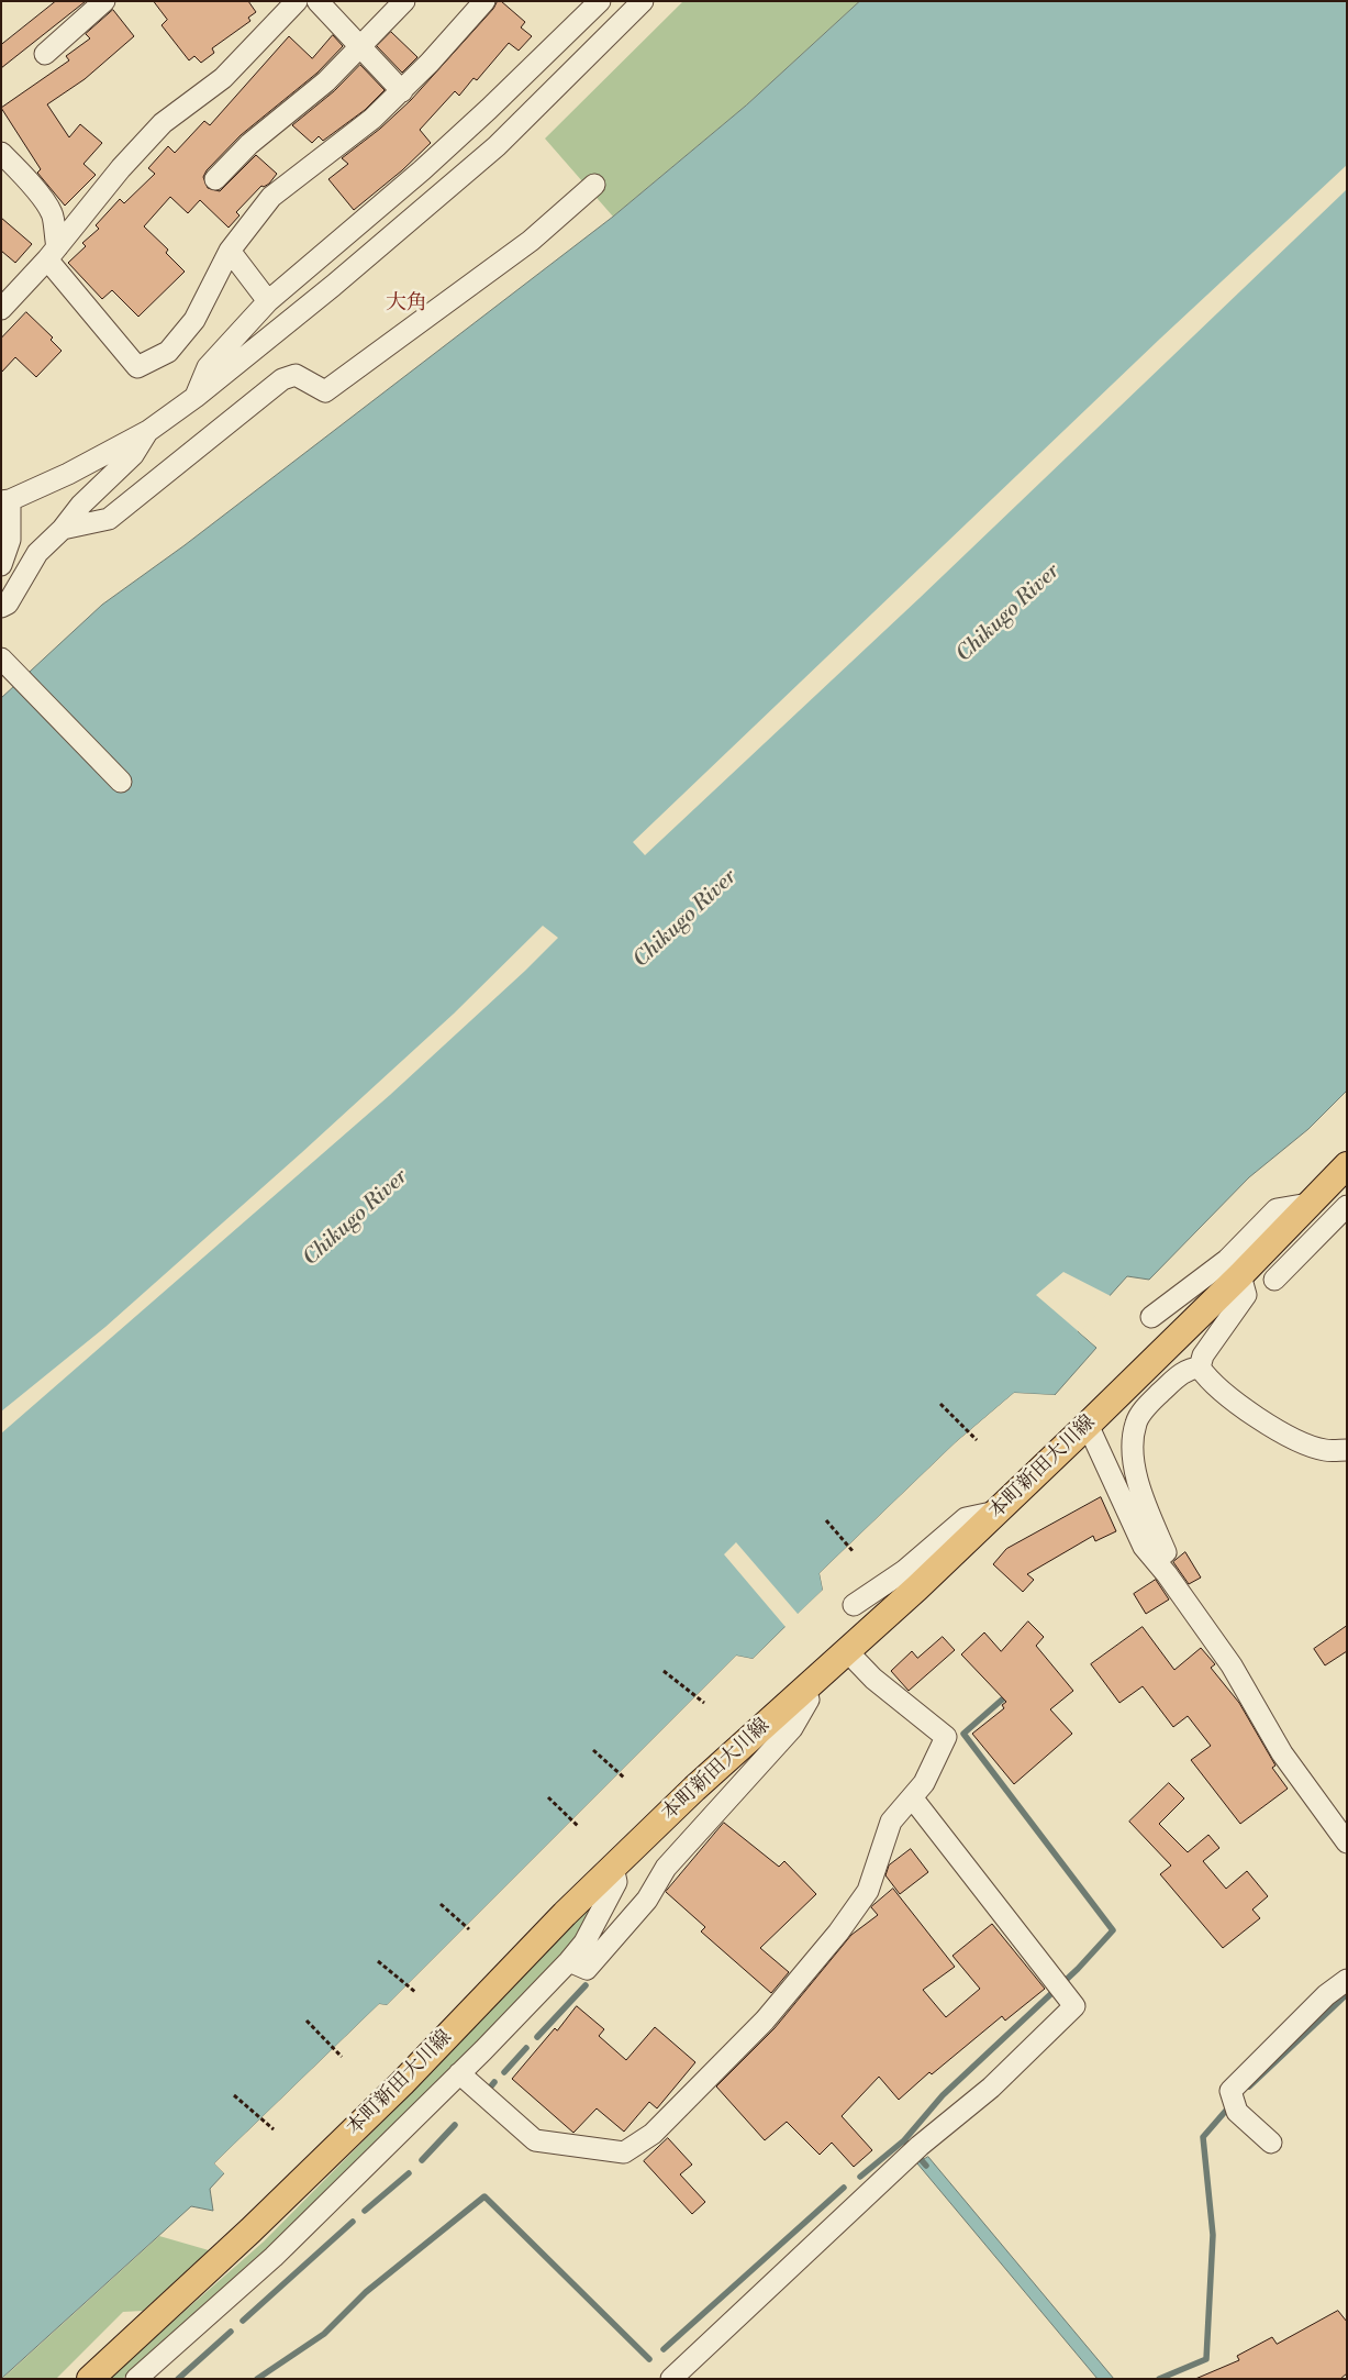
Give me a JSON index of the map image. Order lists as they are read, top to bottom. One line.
{"streets":{"main road":["本町新田大川線"]},"districts":["大角"],"water":["Chikugo River"]}
